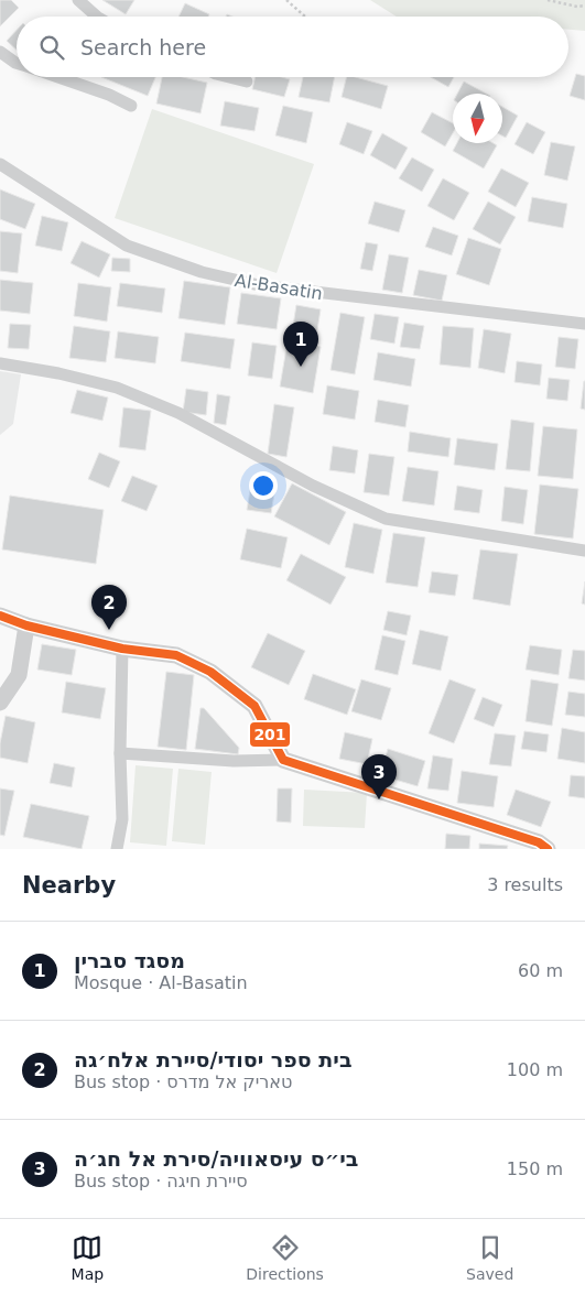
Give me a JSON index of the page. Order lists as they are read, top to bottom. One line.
{"streets":{"street":["Al-Basatin"]},"lines":["transit line 201"],"north":"bottom","page":{"search":"Search here","pins":["1","2","3"],"heading":["Nearby","3 results"],"list":[{"mark":"1","name":"מסגד סברין","note":"Mosque · Al-Basatin","value":"60 m"},{"mark":"2","name":"בית ספר יסודי/סיירת אלח׳גה","note":"Bus stop · טאריק אל מדרס","value":"100 m"},{"mark":"3","name":"בי״ס עיסאוויה/סירת אל חג׳ה","note":"Bus stop · סיירת חיגה","value":"150 m"}],"nav":["Map","Directions","Saved"]}}
